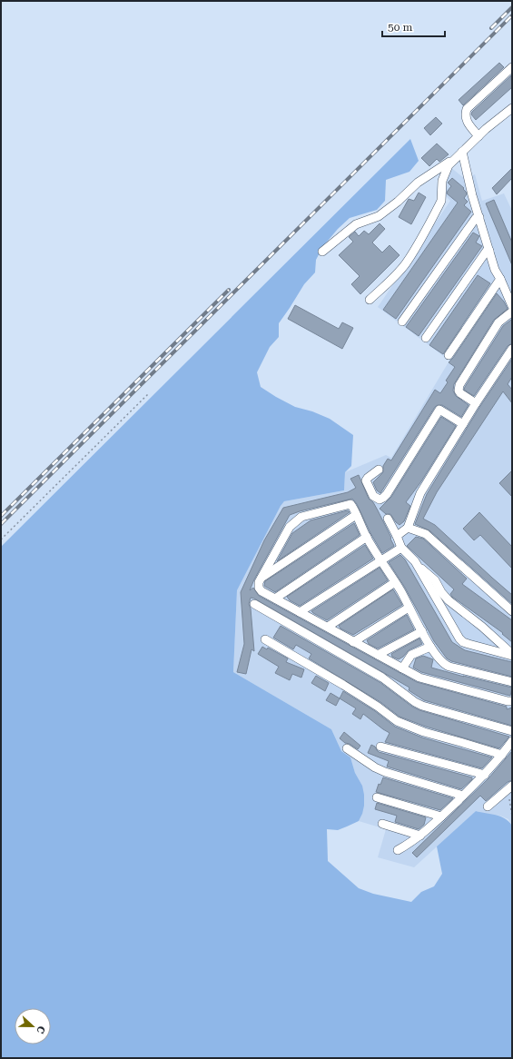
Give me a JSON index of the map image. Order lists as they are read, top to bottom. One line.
{"scale_bar":"50 m","north":"right"}
